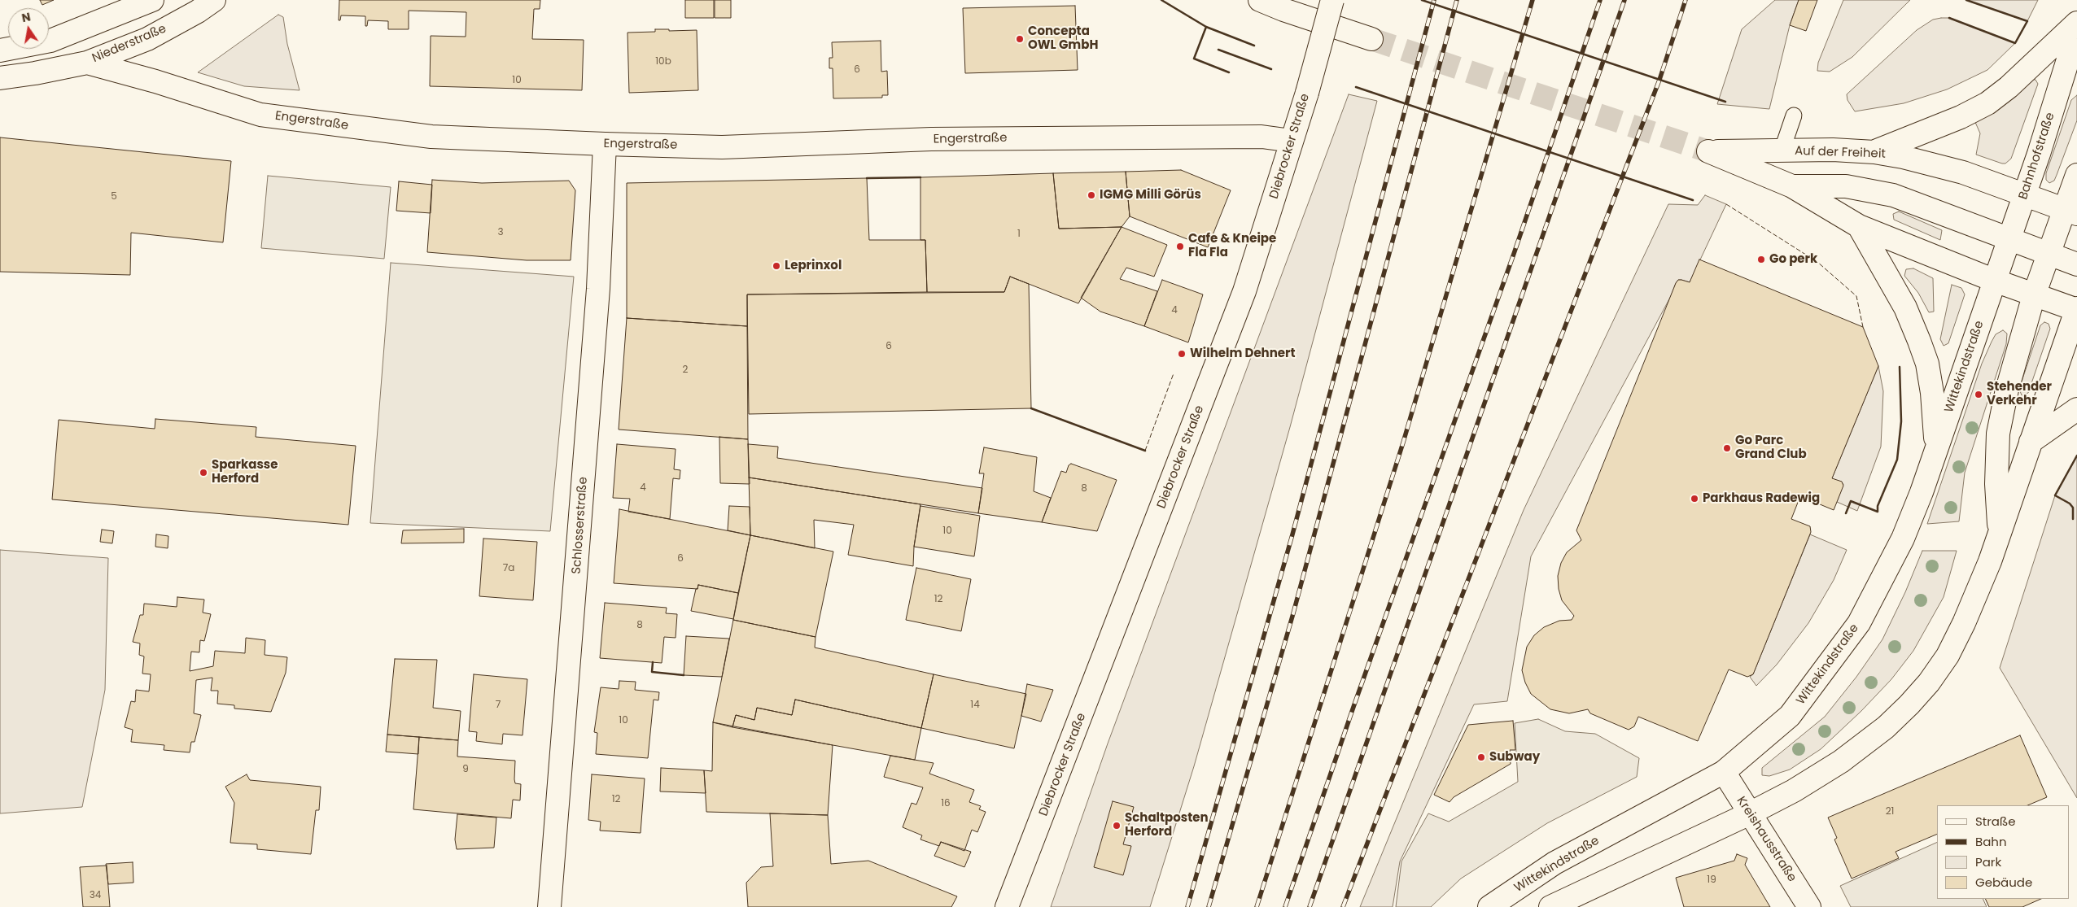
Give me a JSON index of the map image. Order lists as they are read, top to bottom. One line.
{"streets":{"street":["Niederstraße","Engerstraße","Diebrocker Straße","Auf der Freiheit","Bahnhofstraße","Wittekindstraße","Schlosserstraße","Kreishausstraße"]},"crossings":[["Niederstraße","Engerstraße"],["Engerstraße","Diebrocker Straße"],["Engerstraße","Schlosserstraße"],["Auf der Freiheit","Bahnhofstraße"],["Auf der Freiheit","Wittekindstraße"],["Bahnhofstraße","Wittekindstraße"],["Wittekindstraße","Kreishausstraße"]],"places":["Concepta OWL GmbH","IGMG Milli Görüs","Cafe & Kneipe Fla Fla","Go perk","Leprinxol","Wilhelm Dehnert","Stehender Verkehr","Go Parc Grand Club","Sparkasse Herford","Parkhaus Radewig","Subway","Schaltposten Herford"],"house_numbers":["10b","6","10","5","3","1","4","6","2","4","8","10","6","7a","12","8","7","14","10","9","12","16","21","19","34"],"legend":["Straße","Bahn","Park","Gebäude"],"north":"top"}
